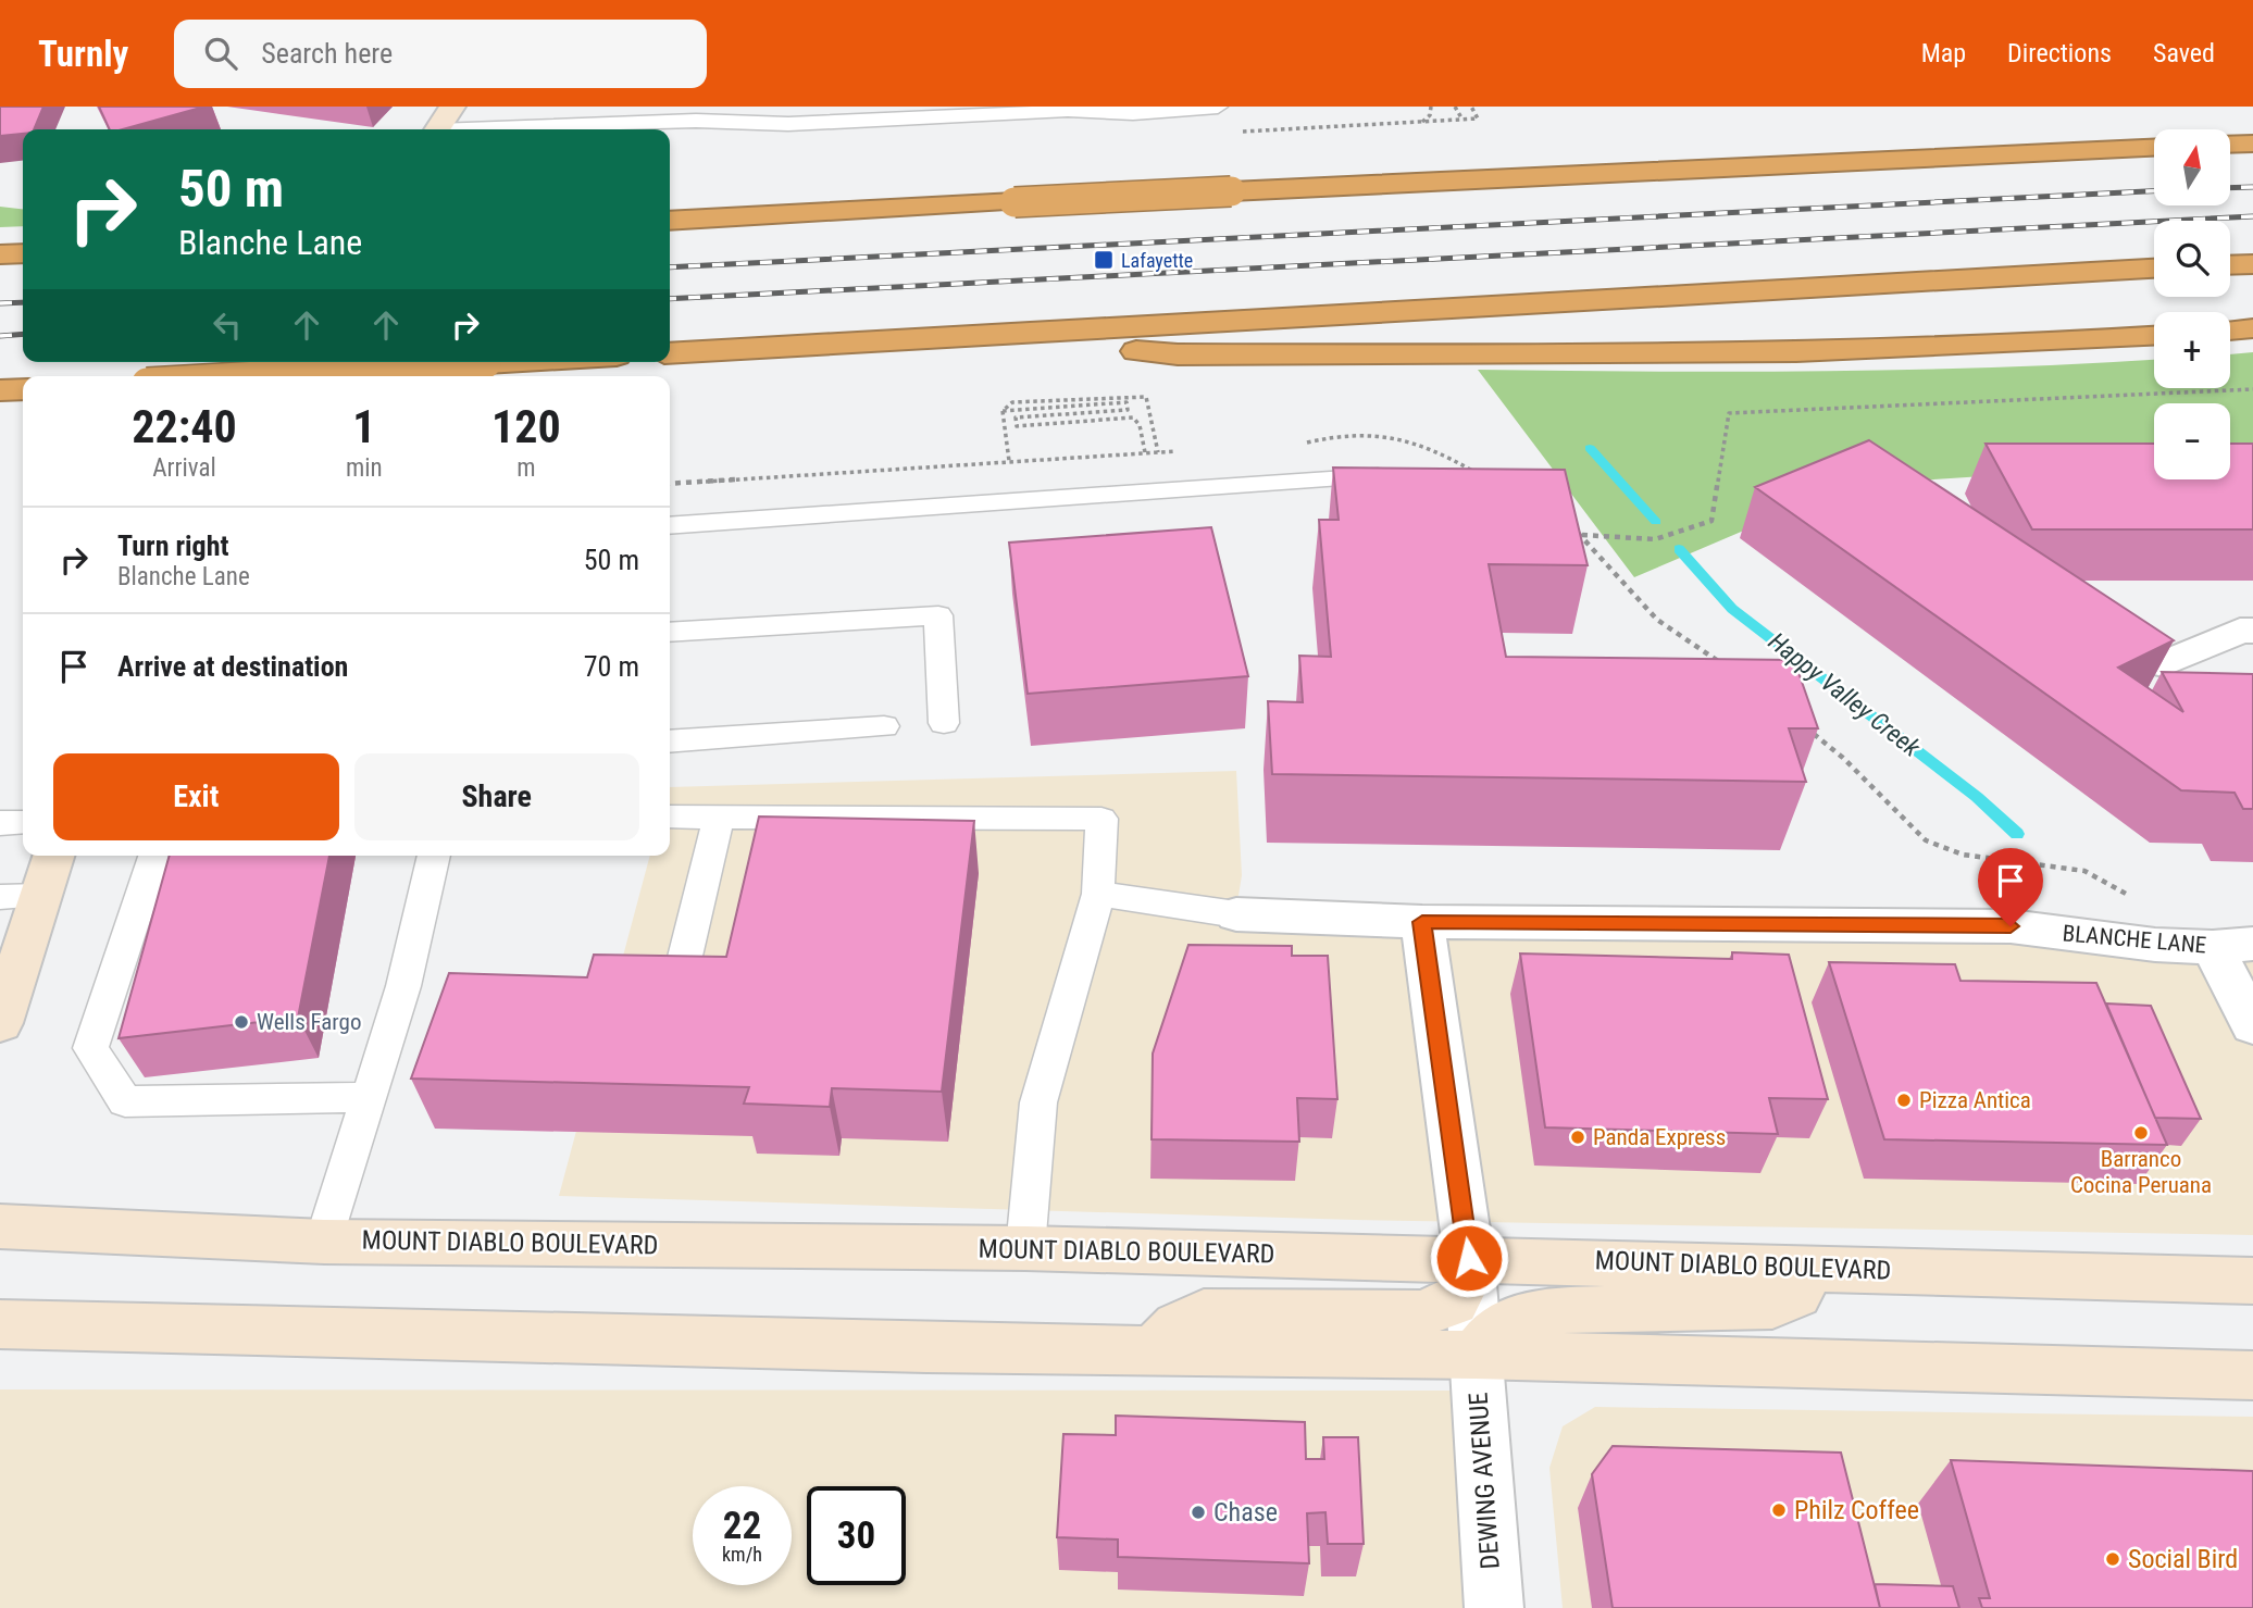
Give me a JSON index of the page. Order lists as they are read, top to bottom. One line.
{"streets":{"main road":["MOUNT DIABLO BOULEVARD"],"street":["BLANCHE LANE","DEWING AVENUE"]},"crossings":[["MOUNT DIABLO BOULEVARD","DEWING AVENUE"]],"water":["Happy Valley Creek"],"places":{"transit":["Lafayette"],"other":["Wells Fargo","Pizza Antica","Barranco Cocina Peruana","Panda Express","Philz Coffee","Chase","Social Bird"]},"north":"top","page":{"header":"Turnly","search":"Search here","nav":["Map","Directions","Saved"],"map_buttons":["+","−"],"turn":["50 m","Blanche Lane"],"eta":["22:40","Arrival","1","min","120","m"],"list":[{"name":"Turn right","note":"Blanche Lane","value":"50 m"},{"name":"Arrive at destination","value":"70 m"}],"buttons":["Exit","Share"],"speed":"22 km/h","limit":"30"}}
